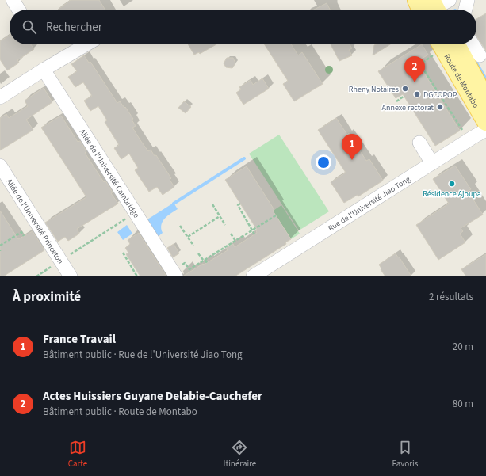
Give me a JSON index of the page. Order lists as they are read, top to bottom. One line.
{"streets":{"main road":["Route de Montabo"],"street":["Allée de l'Université Cambridge","Rue de l'Université Jiao Tong","Allée de l'Université Princeton"]},"places":["Rheny Notaires","DGCOPOP","Annexe rectorat","Résidence Ajoupa"],"page":{"search":"Rechercher","pins":["2","1"],"heading":["À proximité","2 résultats"],"list":[{"mark":"1","name":"France Travail","note":"Bâtiment public · Rue de l'Université Jiao Tong","value":"20 m"},{"mark":"2","name":"Actes Huissiers Guyane Delabie-Cauchefer","note":"Bâtiment public · Route de Montabo","value":"80 m"}],"nav":["Carte","Itinéraire","Favoris"]}}
